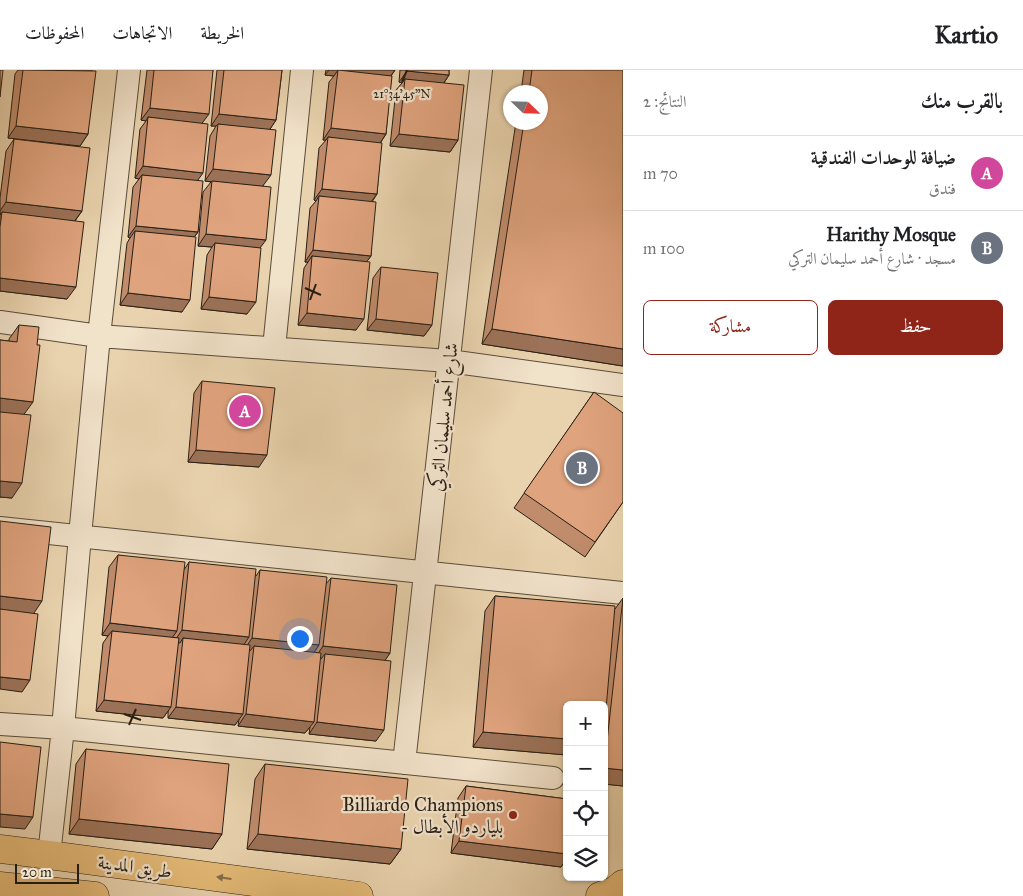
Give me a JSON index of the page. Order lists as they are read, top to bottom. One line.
{"streets":{"main road":["طريق المدينة"],"street":["شارع أحمد سليمان التركي"]},"one_way":["طريق المدينة"],"places":["Billiardo Champions - بلياردو الأبطال"],"scale_bar":"20 m","north":"bottom right","page":{"header":"Kartio","nav":["الخريطة","الاتجاهات","المحفوظات"],"heading":["بالقرب منك","النتائج: 2"],"list":[{"mark":"A","name":"ضيافة للوحدات الفندقية","note":"فندق","value":"70 m"},{"mark":"B","name":"Harithy Mosque","note":"مسجد · شارع أحمد سليمان التركي","value":"100 m"}],"buttons":["حفظ","مشاركة"],"pins":["A","B"],"map_buttons":["+","−"],"scale":"20 m"},"coordinates":["21°34'45\"N"]}
